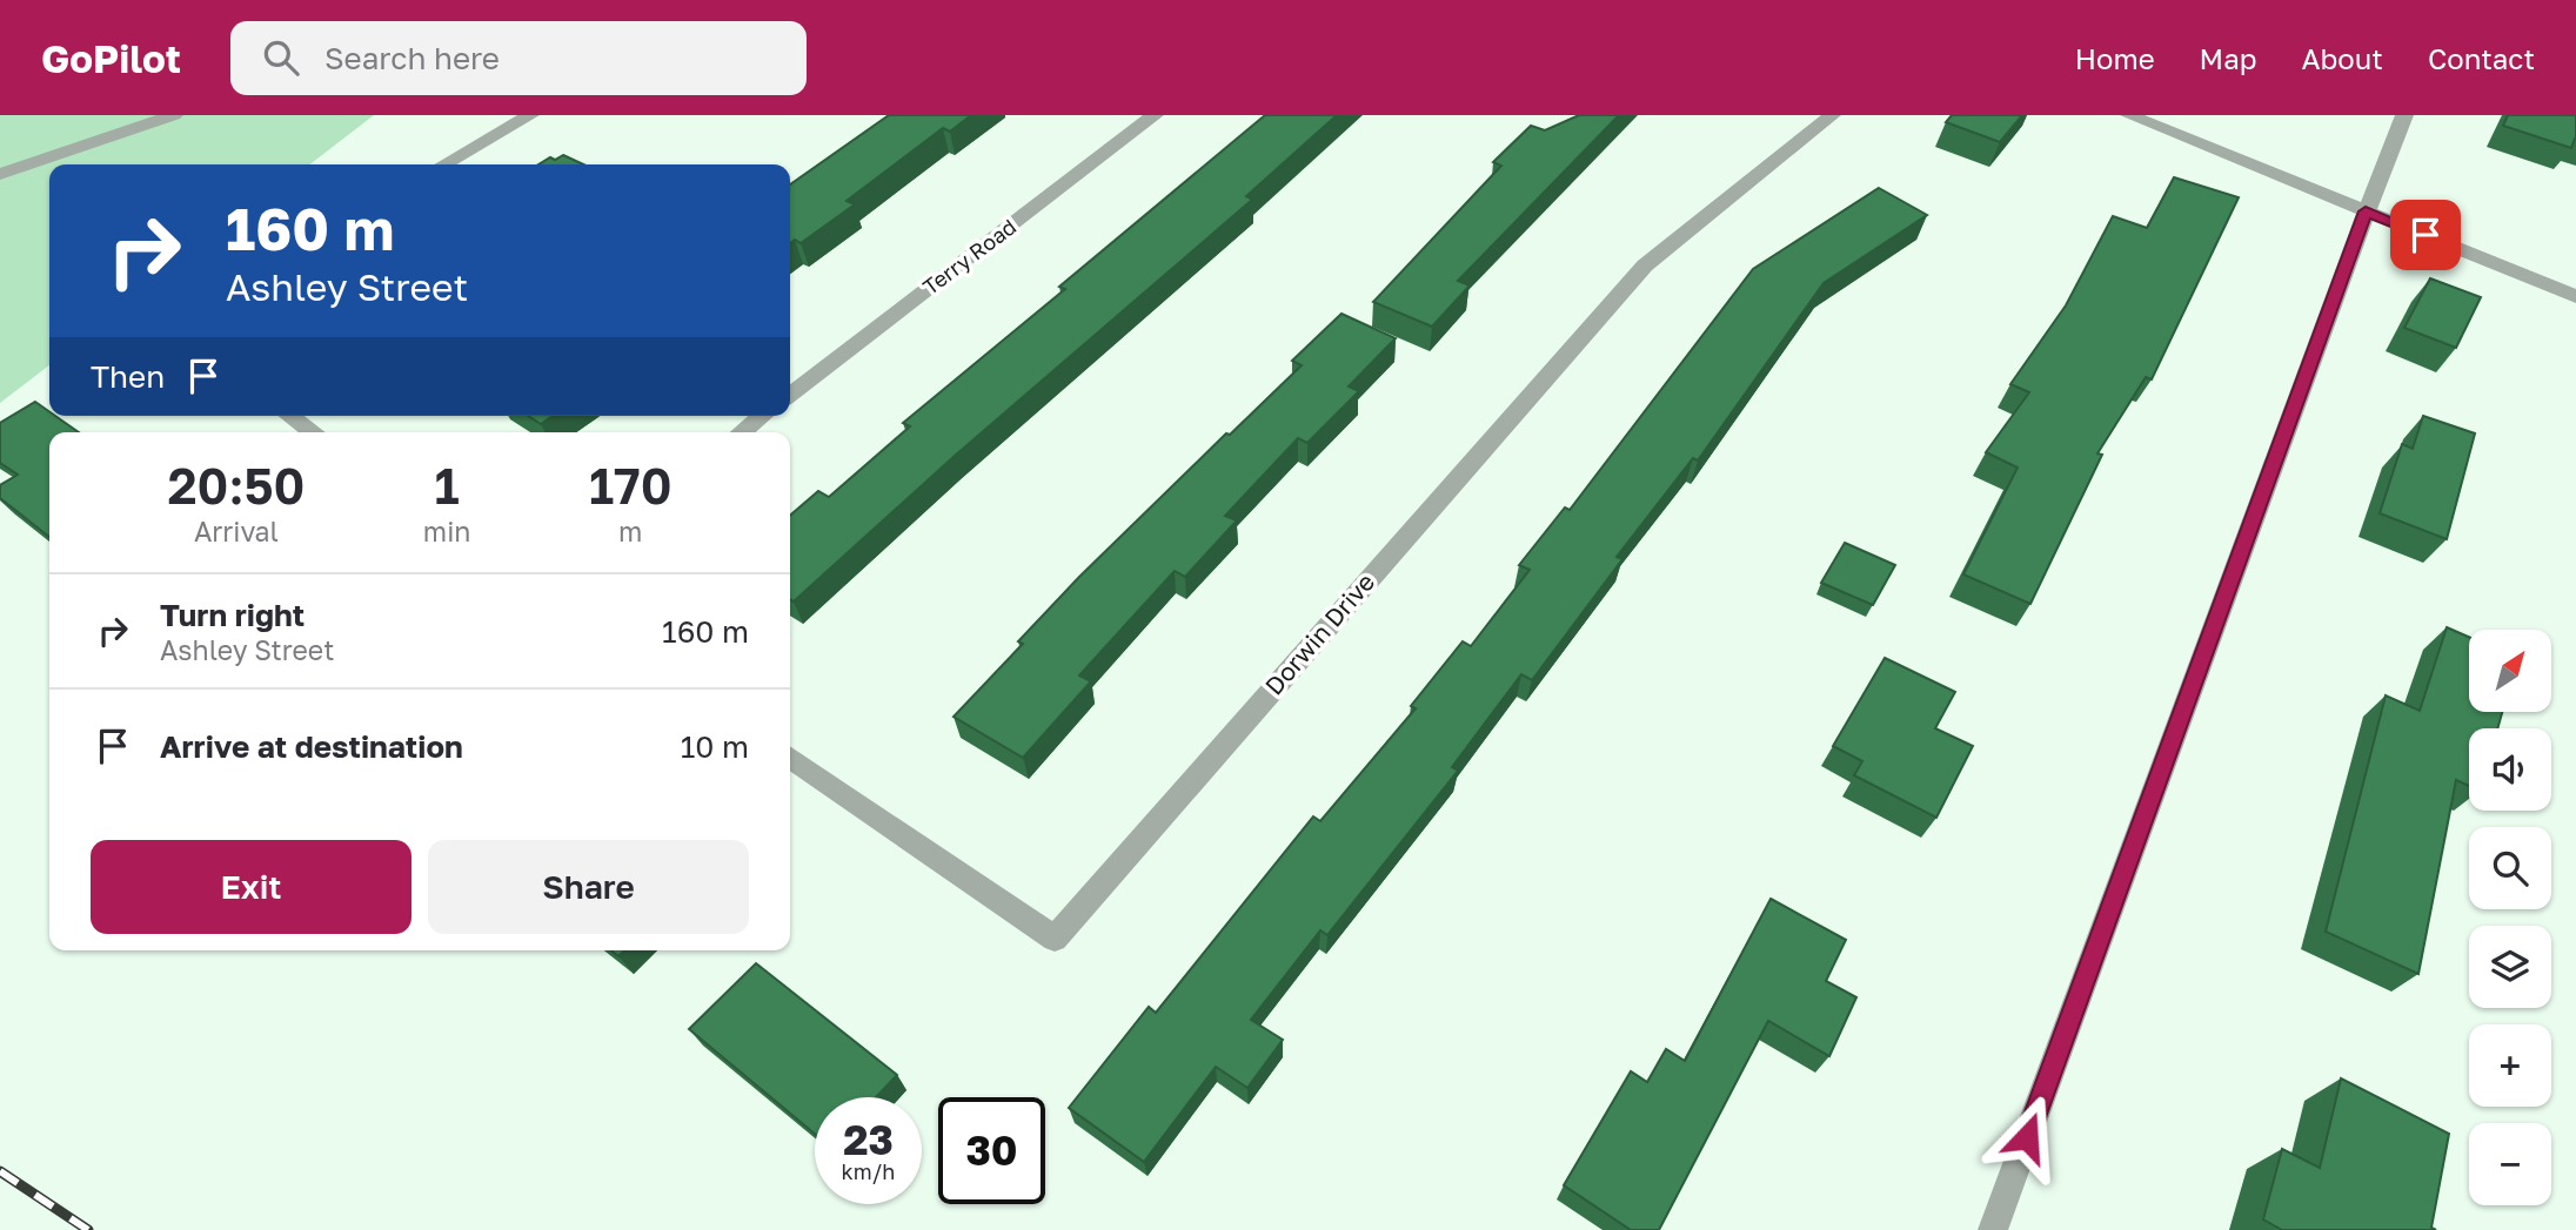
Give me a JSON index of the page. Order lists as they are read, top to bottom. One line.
{"streets":{"street":["Terry Road","Dorwin Drive"]},"north":"top right","page":{"header":"GoPilot","search":"Search here","nav":["Home","Map","About","Contact"],"turn":["160 m","Ashley Street"],"then":"Then","eta":["20:50","Arrival","1","min","170","m"],"list":[{"name":"Turn right","note":"Ashley Street","value":"160 m"},{"name":"Arrive at destination","value":"10 m"}],"map_buttons":["+","−"],"buttons":["Exit","Share"],"speed":"23 km/h","limit":"30"}}
